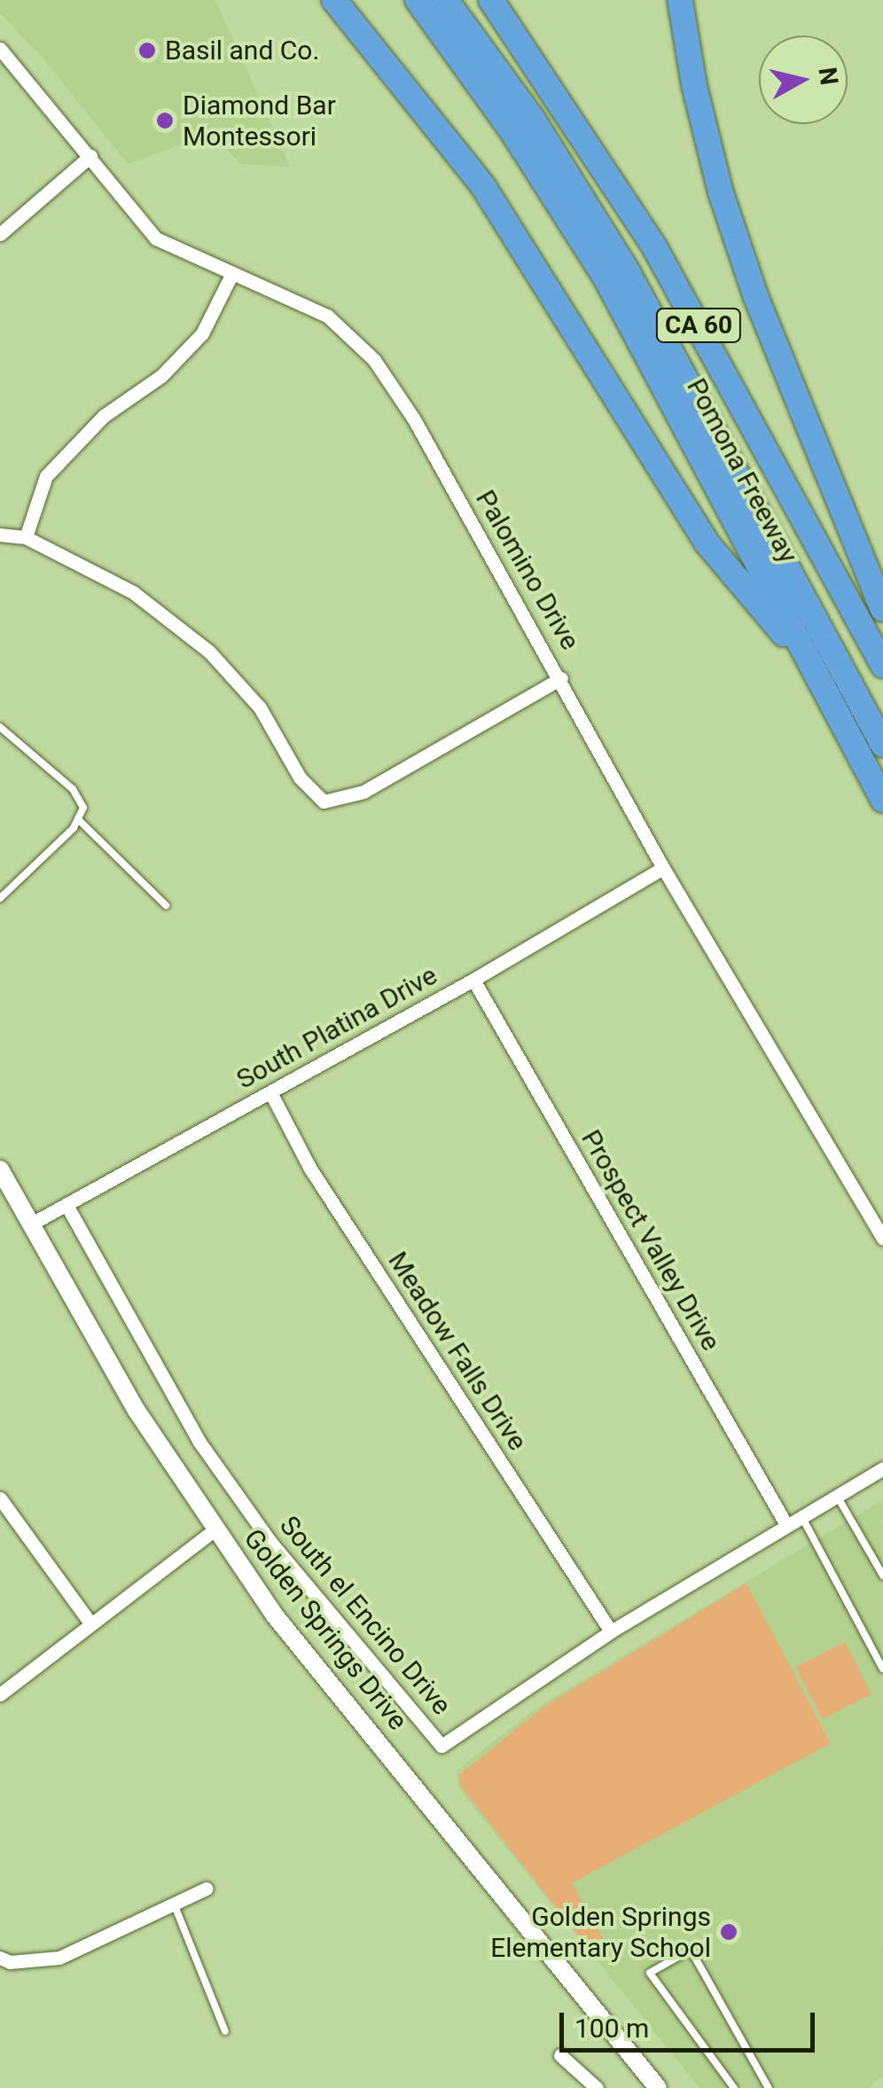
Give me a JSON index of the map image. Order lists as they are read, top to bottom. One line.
{"streets":{"highway":["CA 60","Pomona Freeway"],"main road":["Golden Springs Drive"],"street":["Palomino Drive","South Platina Drive","Prospect Valley Drive","Meadow Falls Drive","South el Encino Drive"]},"crossings":[["Palomino Drive","South Platina Drive"],["South Platina Drive","Prospect Valley Drive"],["South Platina Drive","Meadow Falls Drive"],["South Platina Drive","South el Encino Drive"],["South Platina Drive","Golden Springs Drive"],["Prospect Valley Drive","South el Encino Drive"],["Meadow Falls Drive","South el Encino Drive"]],"places":["Basil and Co.","Diamond Bar Montessori","Golden Springs Elementary School"],"scale_bar":"100 m","north":"right"}
